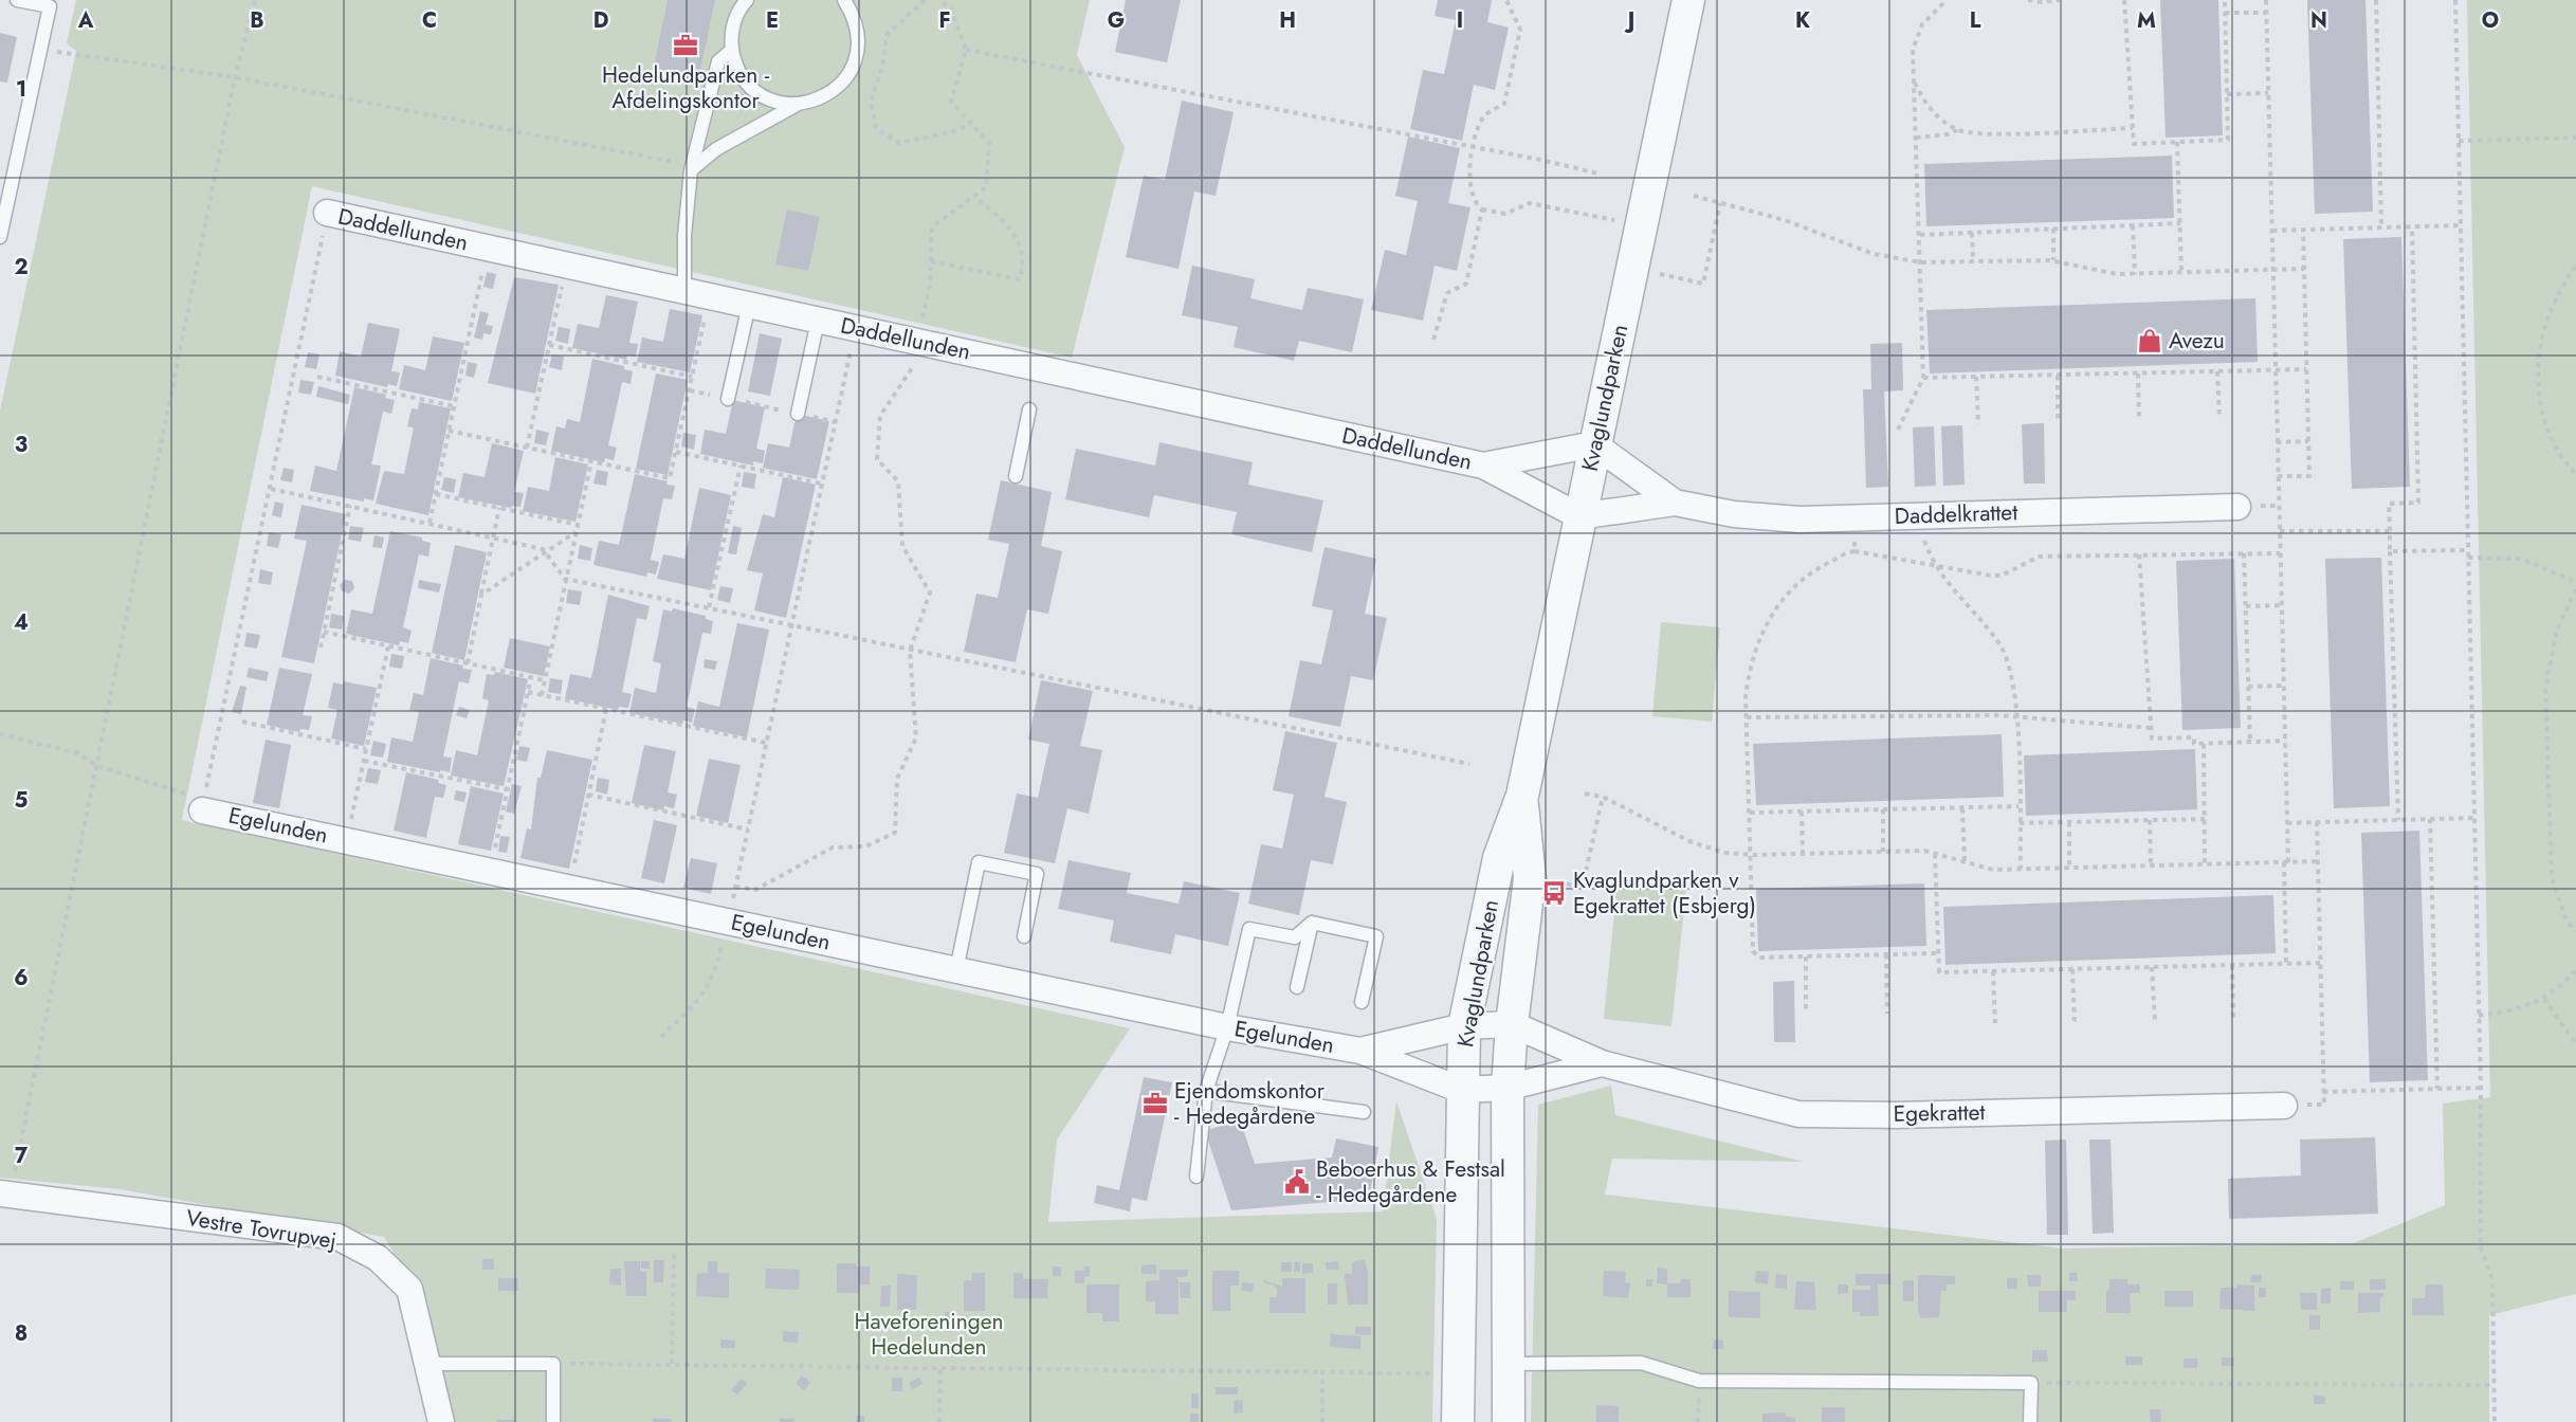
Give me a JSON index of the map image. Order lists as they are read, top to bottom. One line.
{"streets":{"street":["Daddellunden","Kvaglundparken","Daddelkrattet","Egelunden","Egekrattet","Vestre Tovrupvej"]},"crossings":[["Daddellunden","Kvaglundparken"],["Daddellunden","Daddelkrattet"],["Kvaglundparken","Daddelkrattet"],["Kvaglundparken","Egelunden"],["Kvaglundparken","Egekrattet"],["Egelunden","Egekrattet"]],"parks":["Haveforeningen Hedelunden"],"places":{"office":["Hedelundparken - Afdelingskontor","Ejendomskontor - Hedegårdene"],"shop":["Avezu"],"bus stop":["Kvaglundparken v Egekrattet (Esbjerg)"],"public building":["Beboerhus & Festsal - Hedegårdene"]},"grid":{"columns":["A","B","C","D","E","F","G","H","I","J","K","L","M","N","O"],"rows":["1","2","3","4","5","6","7","8"]}}
